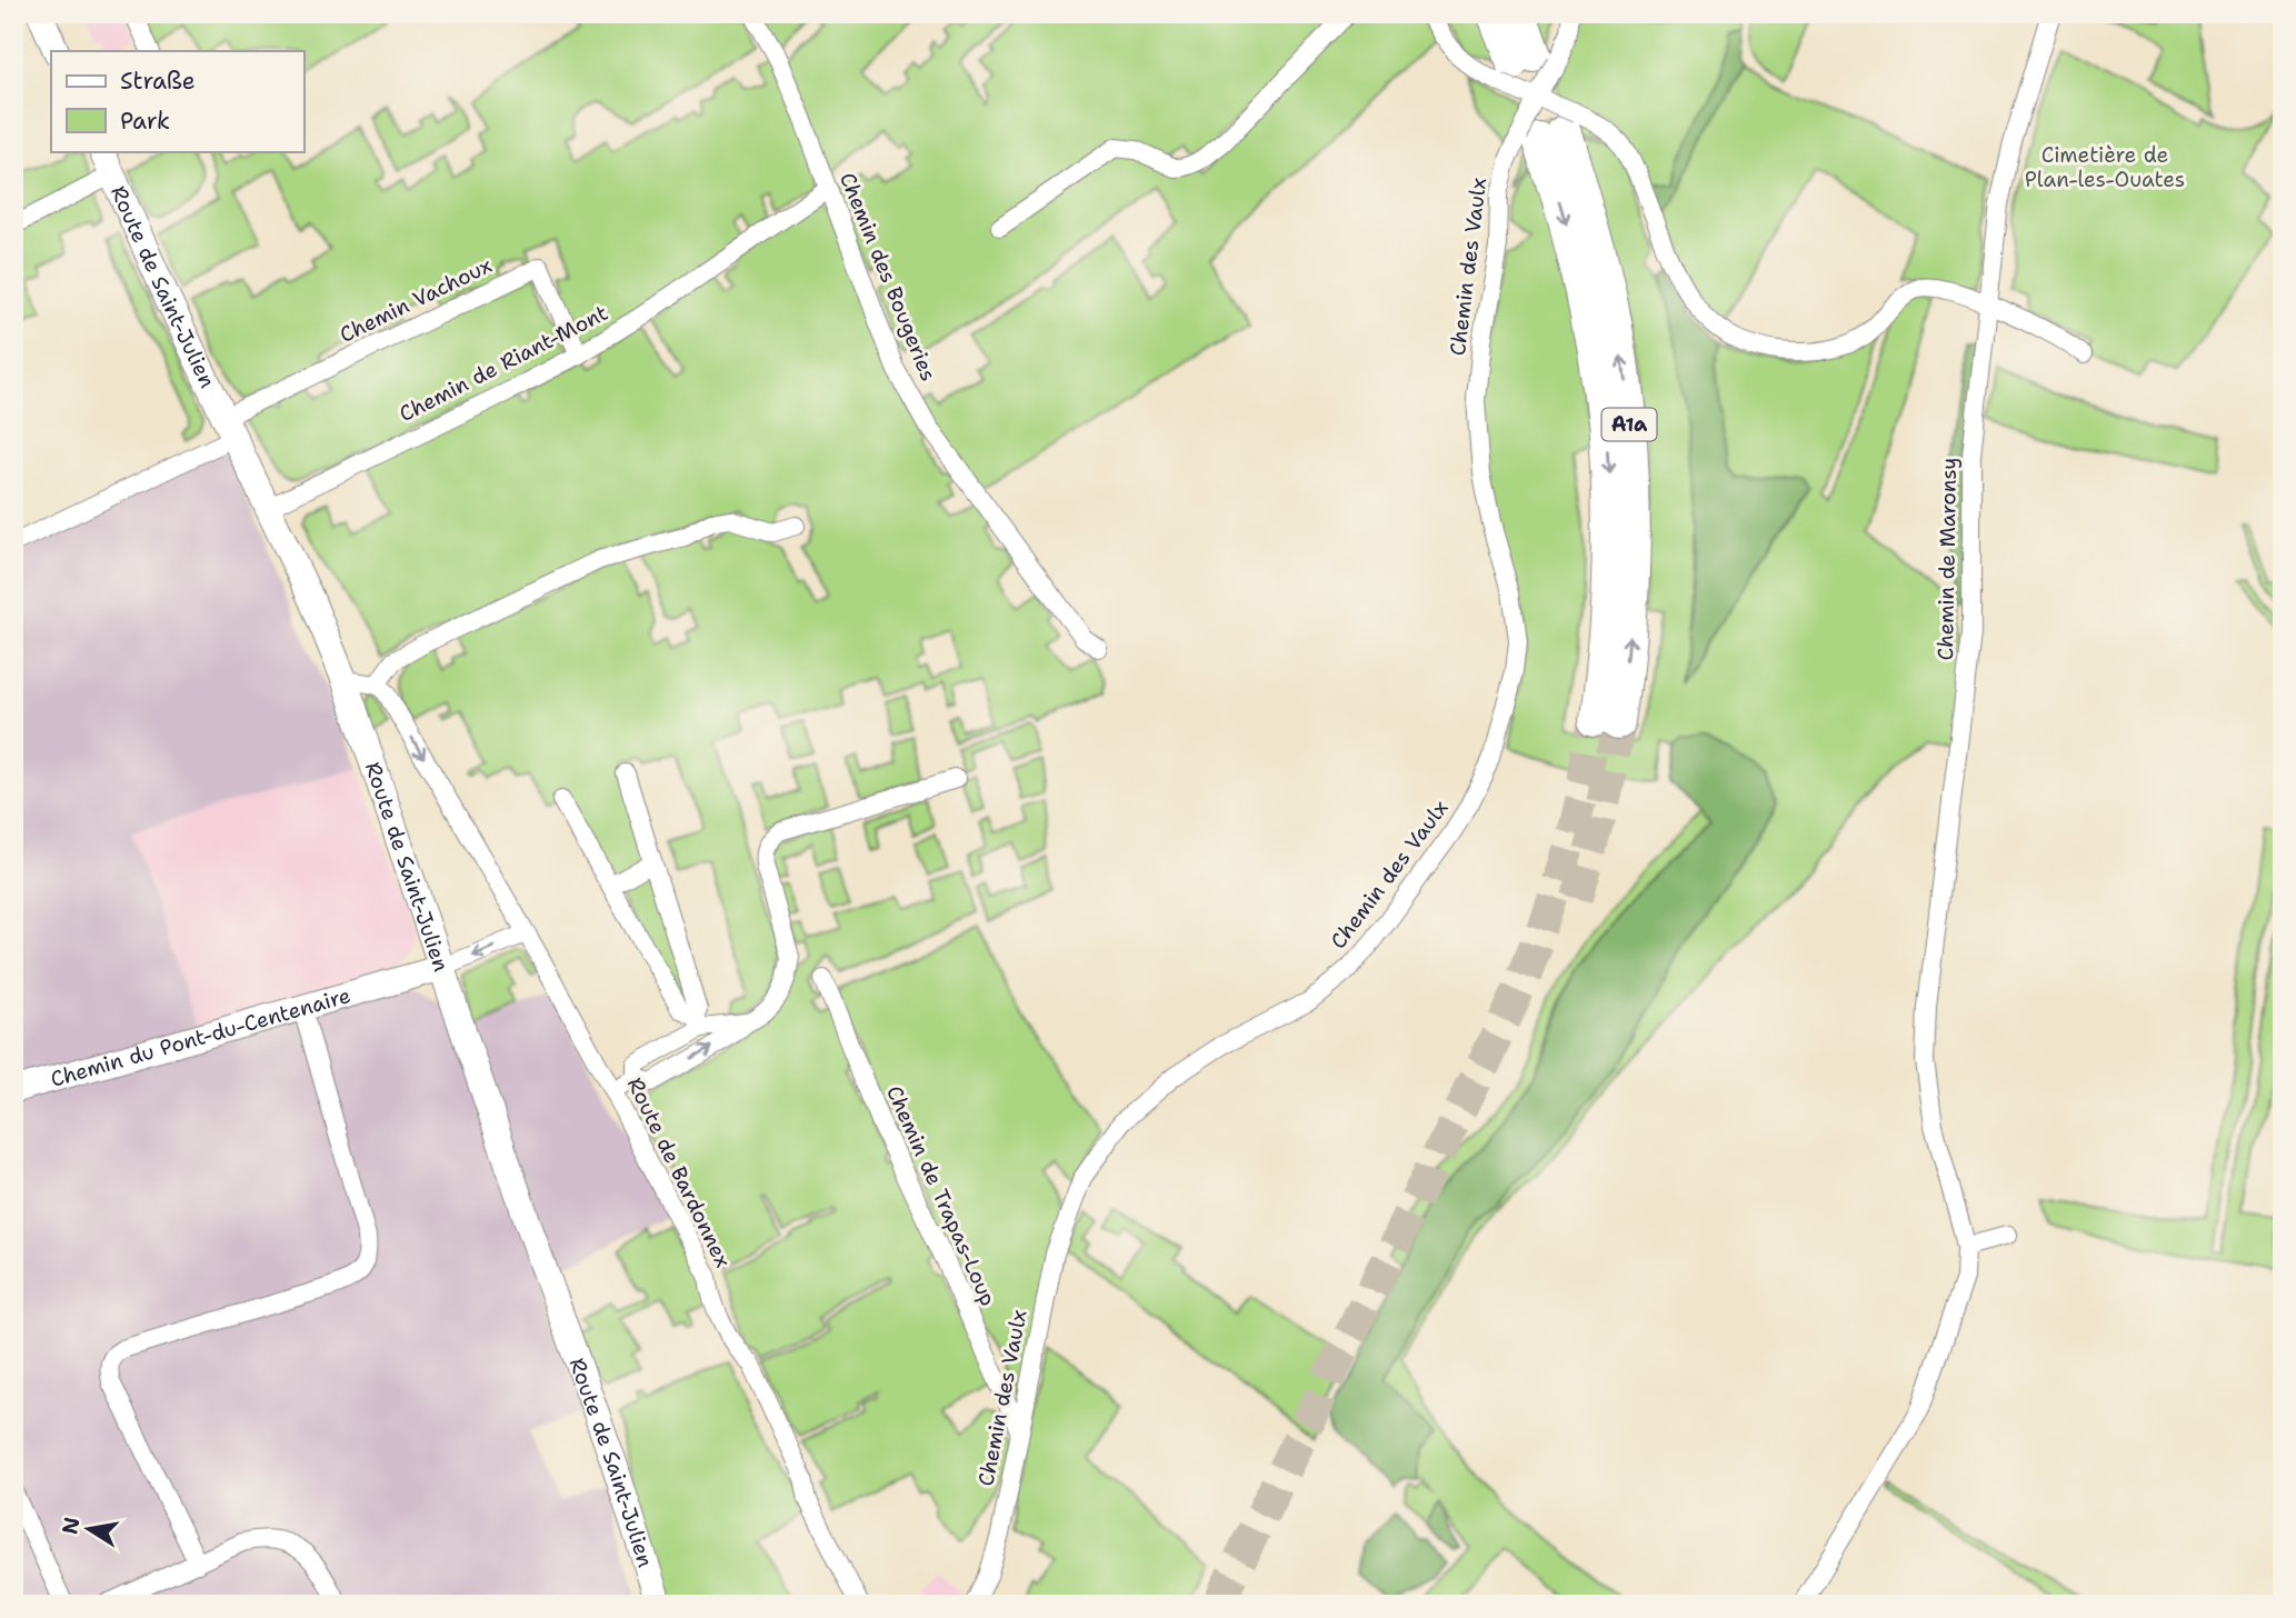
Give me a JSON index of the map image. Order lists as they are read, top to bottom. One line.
{"streets":{"highway":["A1a"],"main road":["Route de Saint-Julien","Chemin du Pont-du-Centenaire"],"street":["Chemin des Vaulx","Chemin des Bougeries","Chemin Vachoux","Chemin de Riant-Mont","Chemin de Maronsy","Route de Bardonnex","Chemin de Trapas-Loup"]},"crossings":[["Chemin des Vaulx","A1a"],["Chemin des Vaulx","Chemin de Trapas-Loup"],["Chemin des Bougeries","Chemin de Riant-Mont"],["Route de Saint-Julien","Chemin Vachoux"],["Route de Saint-Julien","Chemin de Riant-Mont"],["Route de Saint-Julien","Chemin du Pont-du-Centenaire"],["Chemin Vachoux","Chemin de Riant-Mont"]],"parks":["Cimetière de Plan-les-Ouates"],"legend":["Straße","Park"],"north":"left"}
